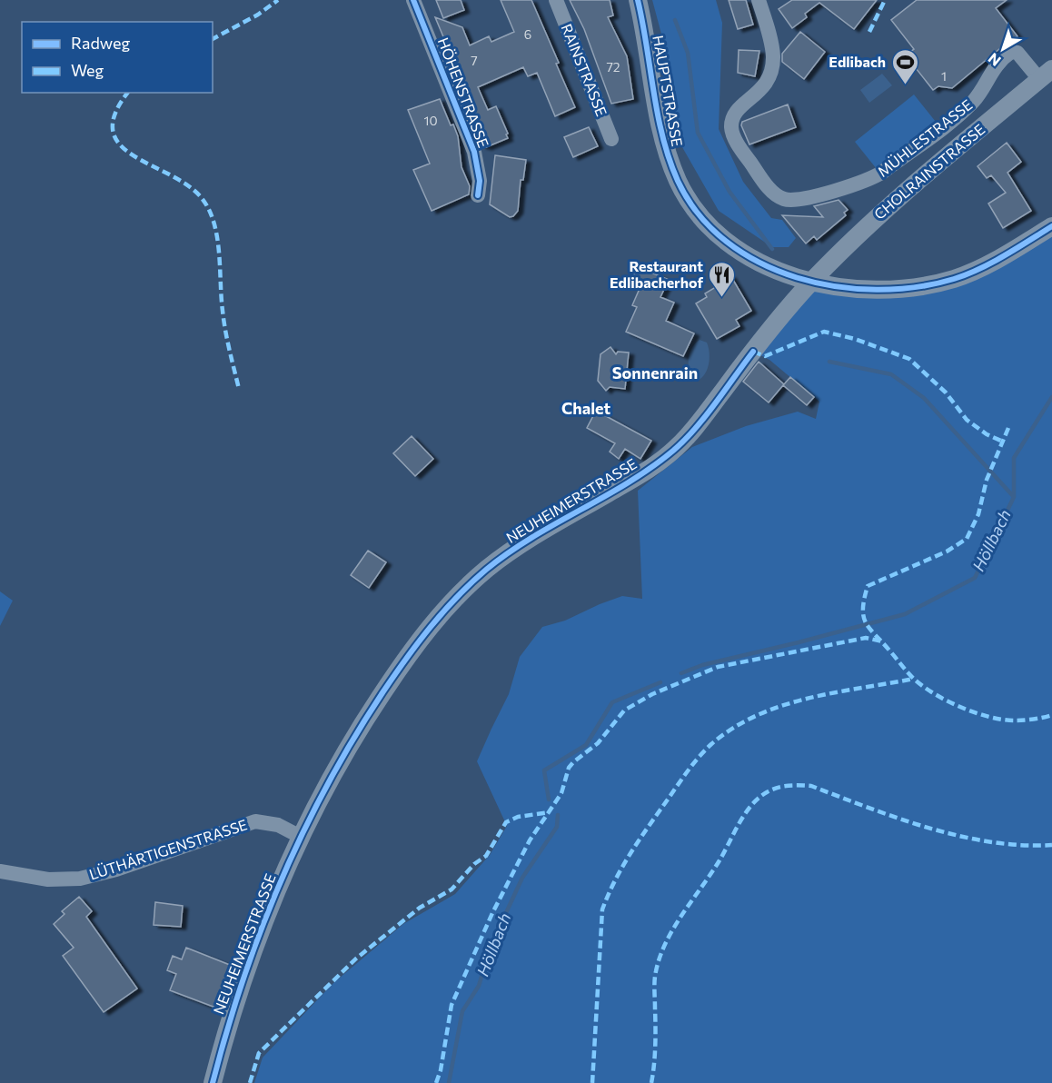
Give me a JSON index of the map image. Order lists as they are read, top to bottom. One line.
{"streets":{"street":["RAINSTRASSE","HAUPTSTRASSE","HÖHENSTRASSE","MÜHLESTRASSE","CHOLRAINSTRASSE","NEUHEIMERSTRASSE","LÜTHÄRTIGENSTRASSE"]},"crossings":[["HAUPTSTRASSE","CHOLRAINSTRASSE"],["HAUPTSTRASSE","NEUHEIMERSTRASSE"],["MÜHLESTRASSE","CHOLRAINSTRASSE"],["CHOLRAINSTRASSE","NEUHEIMERSTRASSE"],["NEUHEIMERSTRASSE","LÜTHÄRTIGENSTRASSE"]],"districts":["Sonnenrain","Chalet"],"water":["Höllbach"],"places":{"sports":["Edlibach"],"restaurant":["Restaurant Edlibacherhof"]},"house_numbers":["6","7","72","1","10"],"legend":["Radweg","Weg"],"north":"bottom left"}
